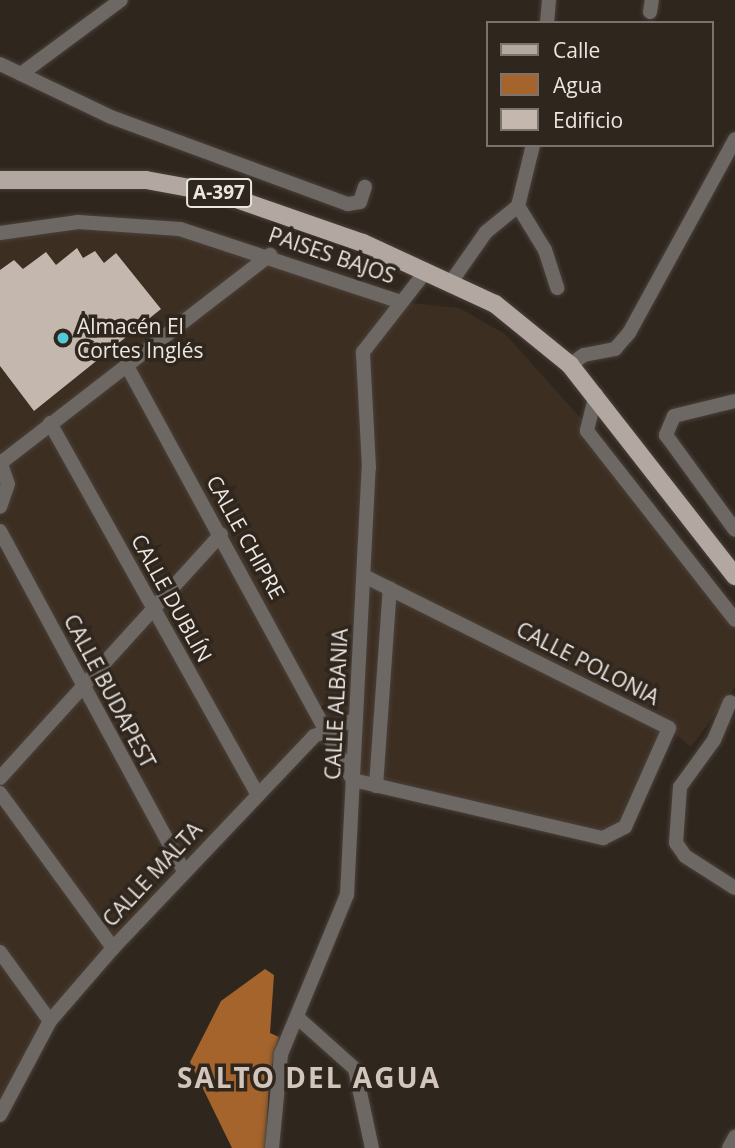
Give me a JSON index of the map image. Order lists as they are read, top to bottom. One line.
{"streets":{"main road":["A-397"],"street":["PAISES BAJOS","CALLE CHIPRE","CALLE DUBLÍN","CALLE POLONIA","CALLE BUDAPEST","CALLE ALBANIA","CALLE MALTA"]},"crossings":[["A-397","CALLE ALBANIA"],["PAISES BAJOS","CALLE ALBANIA"],["CALLE CHIPRE","CALLE MALTA"],["CALLE DUBLÍN","CALLE MALTA"],["CALLE POLONIA","CALLE ALBANIA"],["CALLE BUDAPEST","CALLE MALTA"]],"districts":["SALTO DEL AGUA"],"places":["Almacén El Cortes Inglés"],"legend":["Calle","Agua","Edificio"]}
